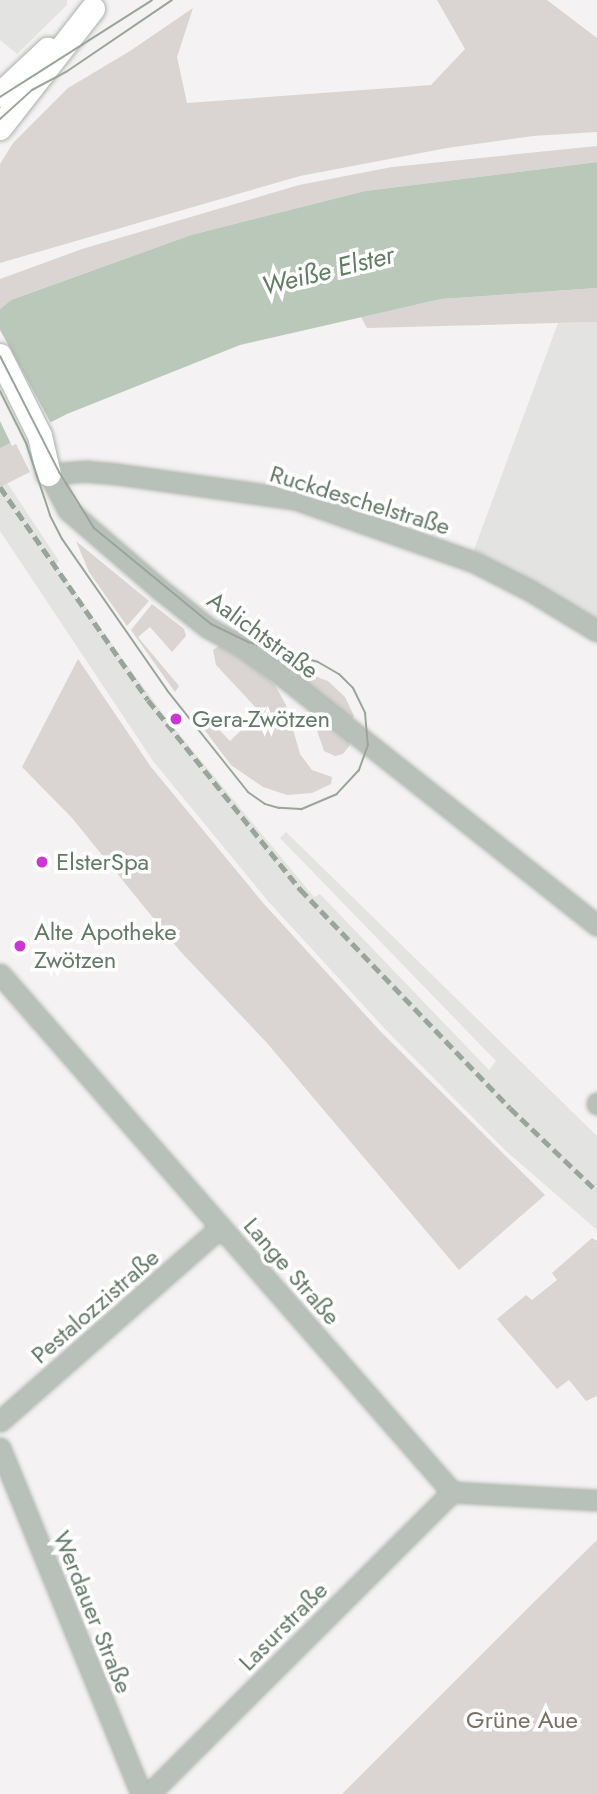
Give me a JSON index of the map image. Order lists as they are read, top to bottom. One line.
{"streets":{"street":["Ruckdeschelstraße","Aalichtstraße","Lange Straße","Pestalozzistraße","Werdauer Straße","Lasurstraße"]},"crossings":[["Ruckdeschelstraße","Aalichtstraße"],["Lange Straße","Pestalozzistraße"],["Lange Straße","Lasurstraße"]],"water":["Weiße Elster"],"parks":["Grüne Aue"],"places":["Gera-Zwötzen","ElsterSpa","Alte Apotheke Zwötzen"]}
